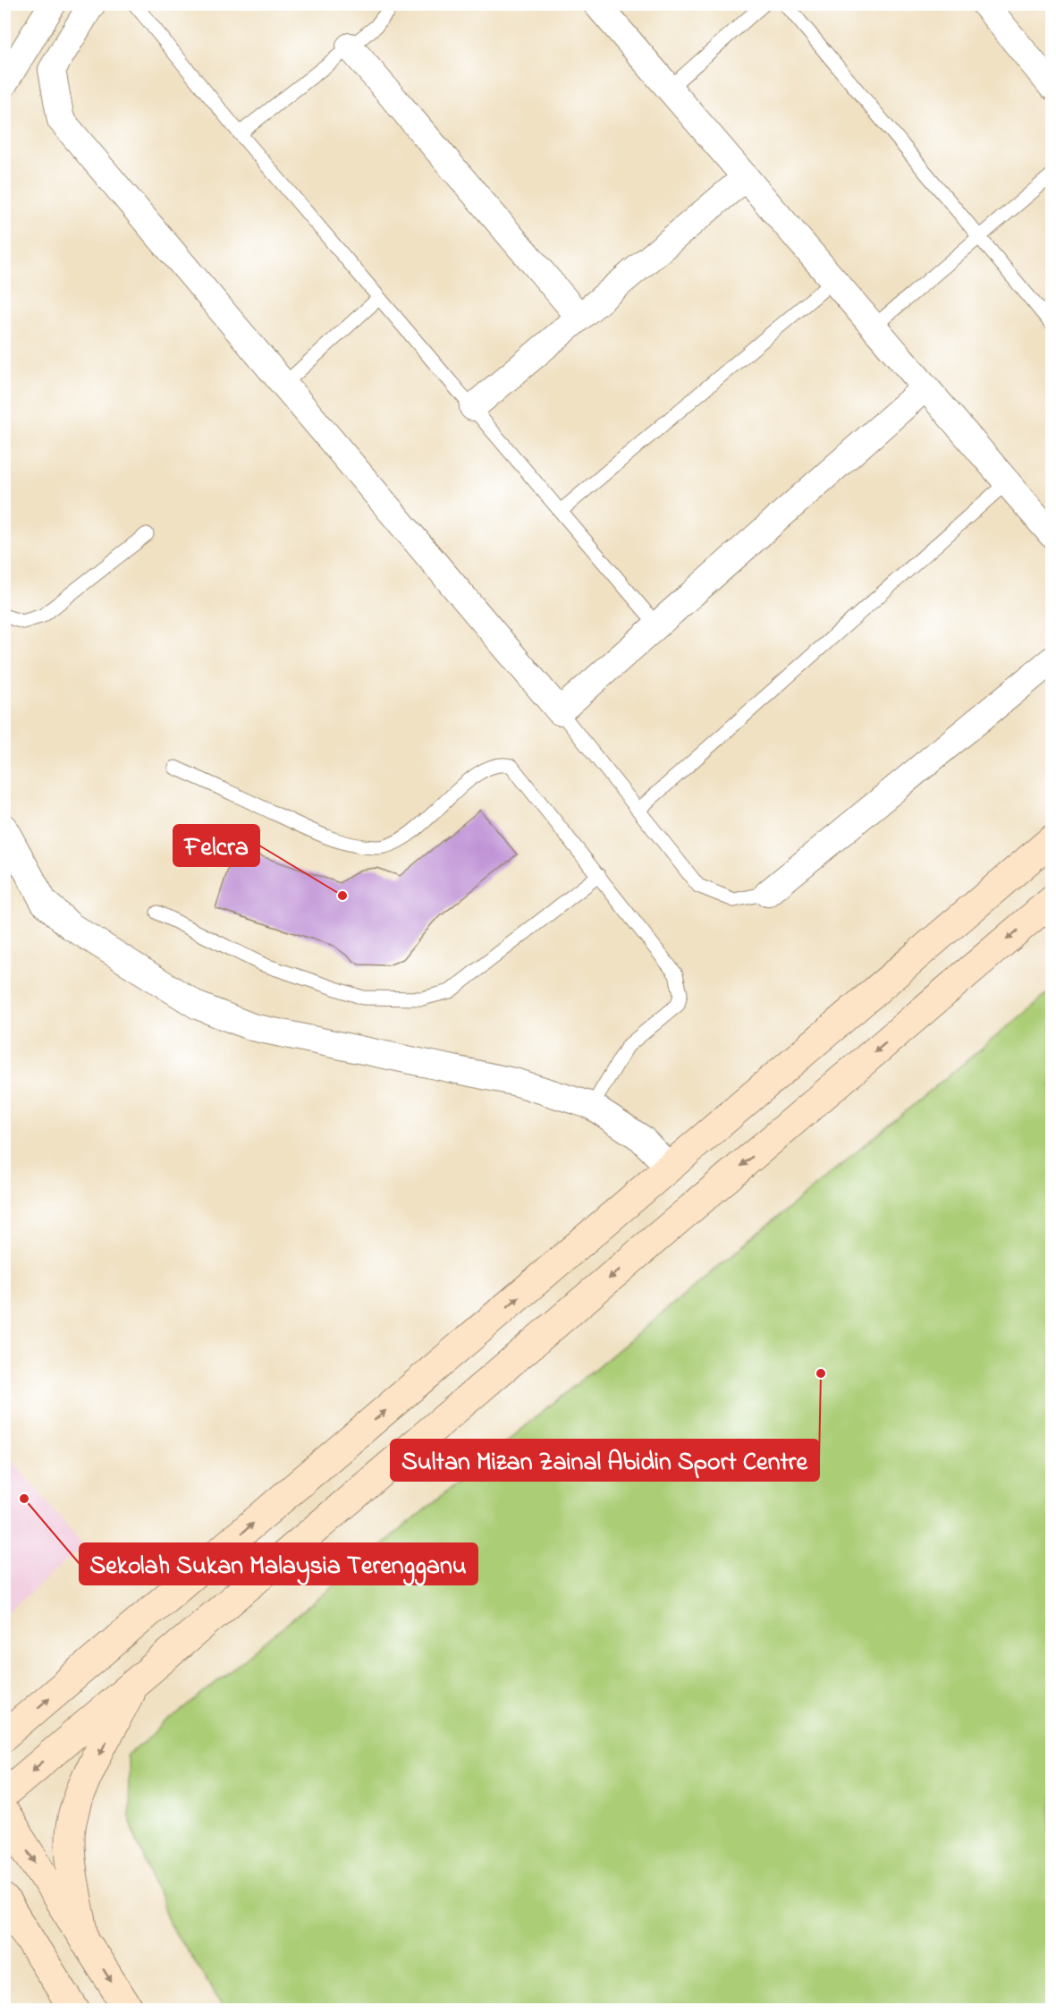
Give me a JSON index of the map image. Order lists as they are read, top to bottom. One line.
{"places":["Felcra","Sultan Mizan Zainal Abidin Sport Centre","Sekolah Sukan Malaysia Terengganu"]}
